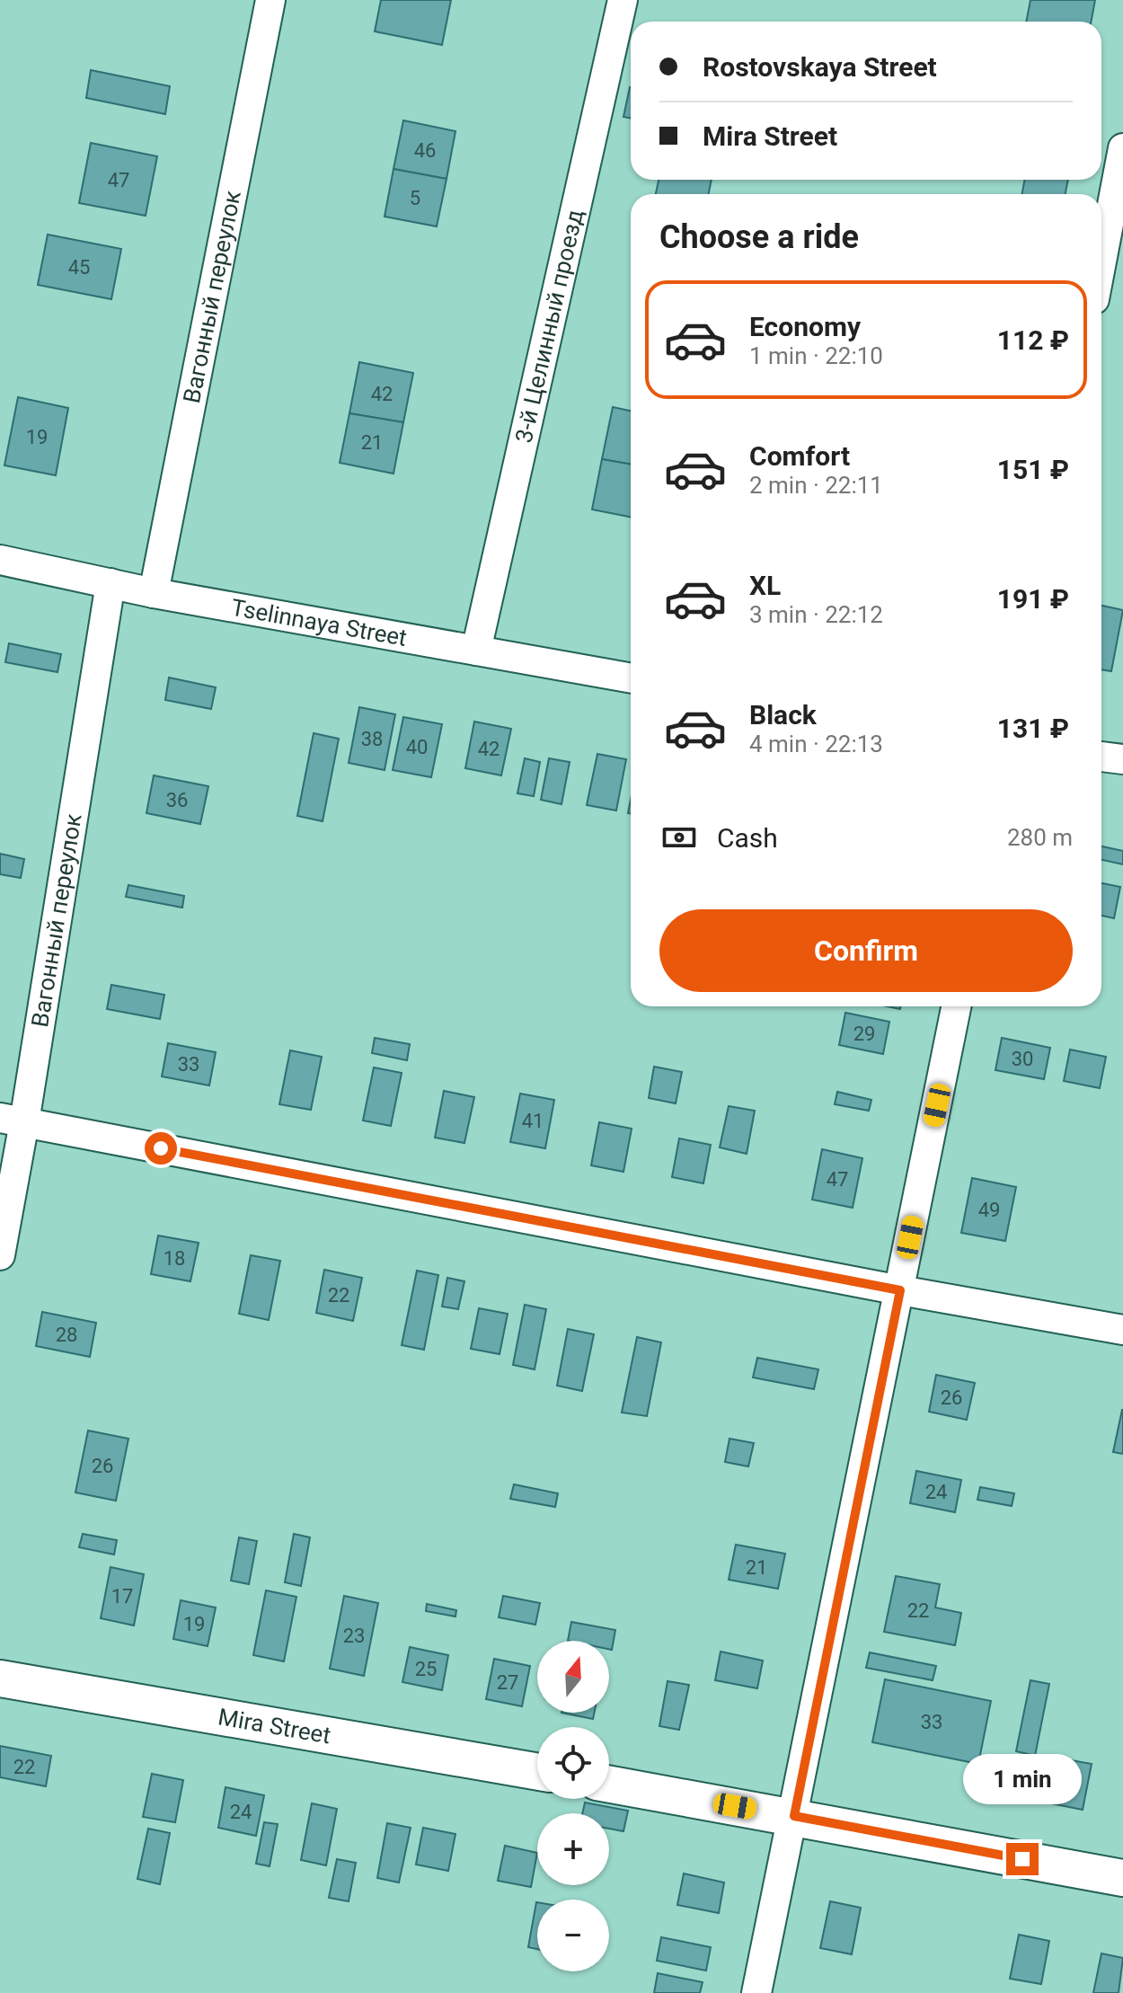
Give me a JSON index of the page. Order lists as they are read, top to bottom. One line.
{"streets":{"street":["Вагонный переулок","3-й Целинный проезд","Tselinnaya Street","Mira Street"]},"crossings":[["Вагонный переулок","Tselinnaya Street"],["3-й Целинный проезд","Tselinnaya Street"]],"house_numbers":["46","47","5","45","42","19","21","38","40","42","36","29","30","33","41","47","49","18","22","28","26","26","24","21","17","22","19","23","25","27","33","22","24"],"north":"top","page":{"banner":["Rostovskaya Street","Mira Street"],"heading":"Choose a ride","list":[{"name":"Economy","note":"1 min · 22:10","value":"112 ₽"},{"name":"Comfort","note":"2 min · 22:11","value":"151 ₽"},{"name":"XL","note":"3 min · 22:12","value":"191 ₽"},{"name":"Black","note":"4 min · 22:13","value":"131 ₽"}],"pay":["Cash","280 m"],"buttons":"Confirm","map_buttons":["+","−"],"bubble":"1 min"}}
